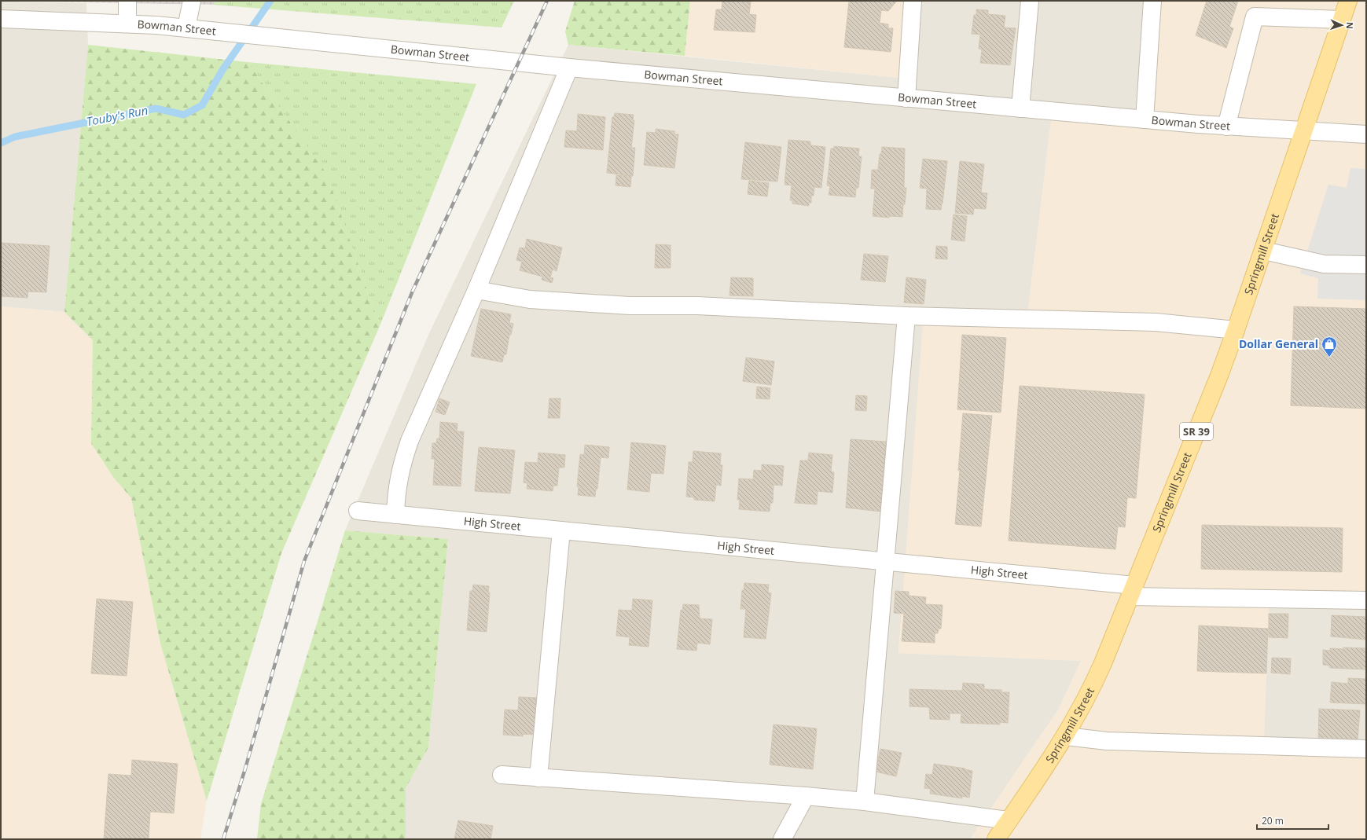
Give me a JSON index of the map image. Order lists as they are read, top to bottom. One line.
{"streets":{"main road":["Springmill Street","SR 39"],"street":["Bowman Street","High Street"]},"crossings":[["Bowman Street","Springmill Street"],["Springmill Street","High Street"]],"water":["Touby's Run"],"places":{"shop":["Dollar General"]},"scale_bar":"20 m","north":"right"}
